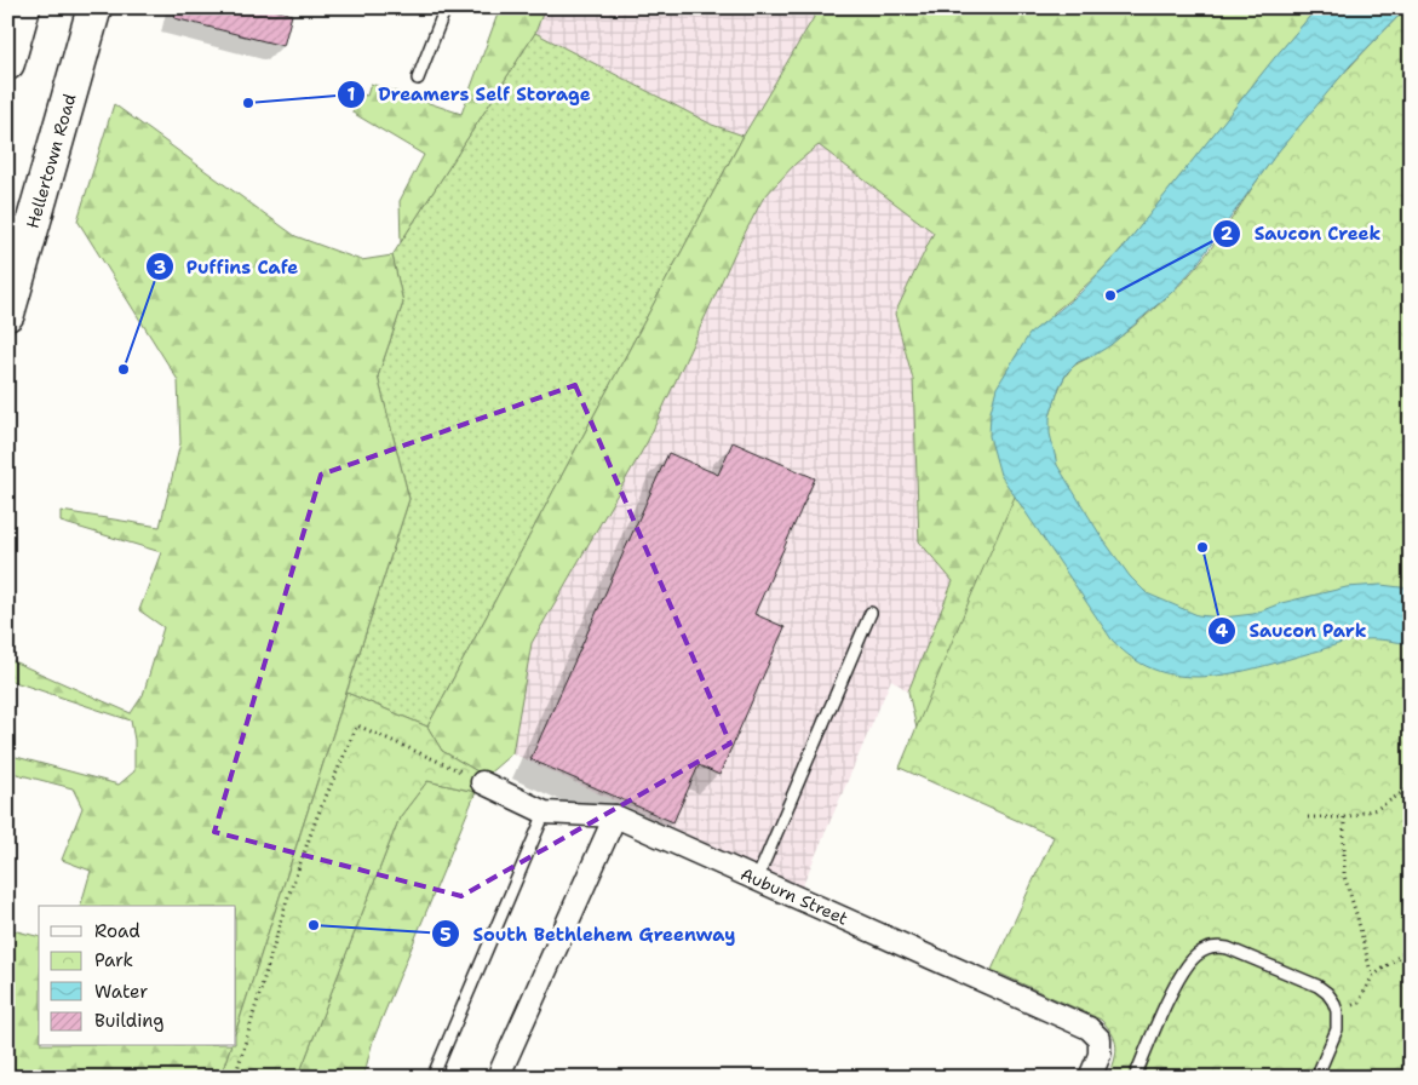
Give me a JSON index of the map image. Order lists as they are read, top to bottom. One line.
{"streets":{"highway":["Hellertown Road"],"street":["Auburn Street"]},"places":["Dreamers Self Storage","Saucon Creek","Puffins Cafe","Saucon Park","South Bethlehem Greenway"],"legend":["Road","Park","Water","Building"]}
